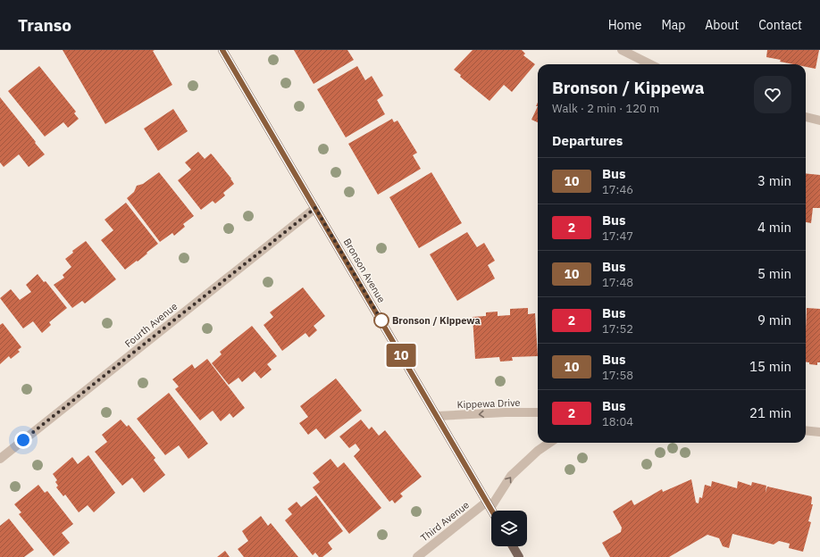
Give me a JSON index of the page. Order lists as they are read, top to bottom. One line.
{"streets":{"main road":["Bronson Avenue"],"street":["Fourth Avenue","Kippewa Drive","Third Avenue"]},"crossings":[["Bronson Avenue","Fourth Avenue"],["Bronson Avenue","Kippewa Drive"],["Bronson Avenue","Third Avenue"]],"one_way":["Kippewa Drive"],"places":["Bronson / Kippewa"],"lines":["bus line 10"],"page":{"header":"Transo","nav":["Home","Map","About","Contact"],"on_map":"10","heading":[["Bronson / Kippewa","Walk · 2 min · 120 m"],"Departures"],"list":[{"mark":"10","name":"Bus","note":"17:46","value":"3 min"},{"mark":"2","name":"Bus","note":"17:47","value":"4 min"},{"mark":"10","name":"Bus","note":"17:48","value":"5 min"},{"mark":"2","name":"Bus","note":"17:52","value":"9 min"},{"mark":"10","name":"Bus","note":"17:58","value":"15 min"},{"mark":"2","name":"Bus","note":"18:04","value":"21 min"}]}}
